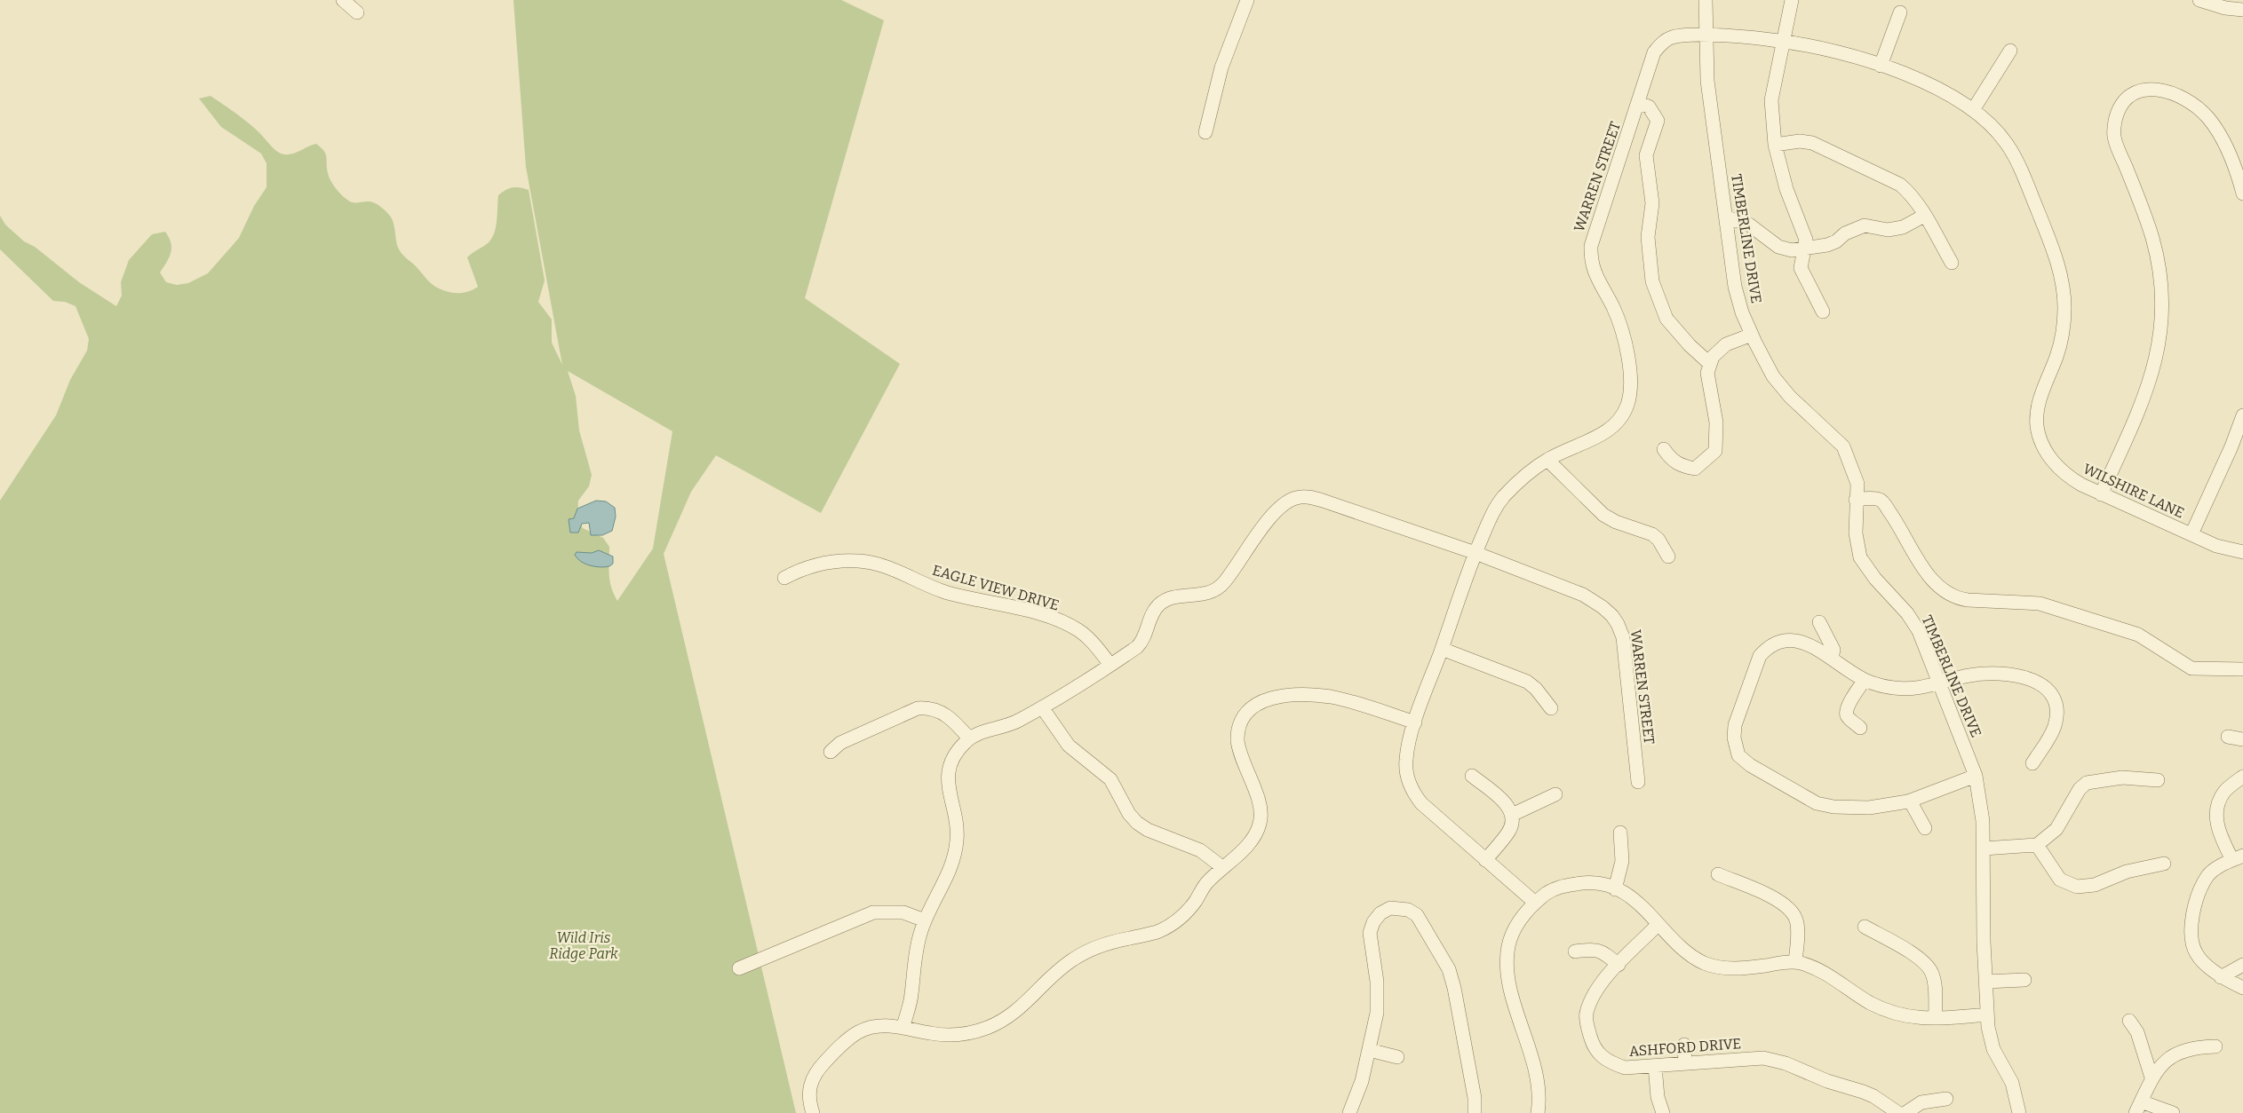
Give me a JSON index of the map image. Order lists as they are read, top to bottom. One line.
{"streets":{"street":["WARREN STREET","TIMBERLINE DRIVE","WILSHIRE LANE","EAGLE VIEW DRIVE","ASHFORD DRIVE"]},"crossings":[["WARREN STREET","TIMBERLINE DRIVE"],["WARREN STREET","WILSHIRE LANE"],["TIMBERLINE DRIVE","WILSHIRE LANE"]],"parks":["Wild Iris Ridge Park"]}
